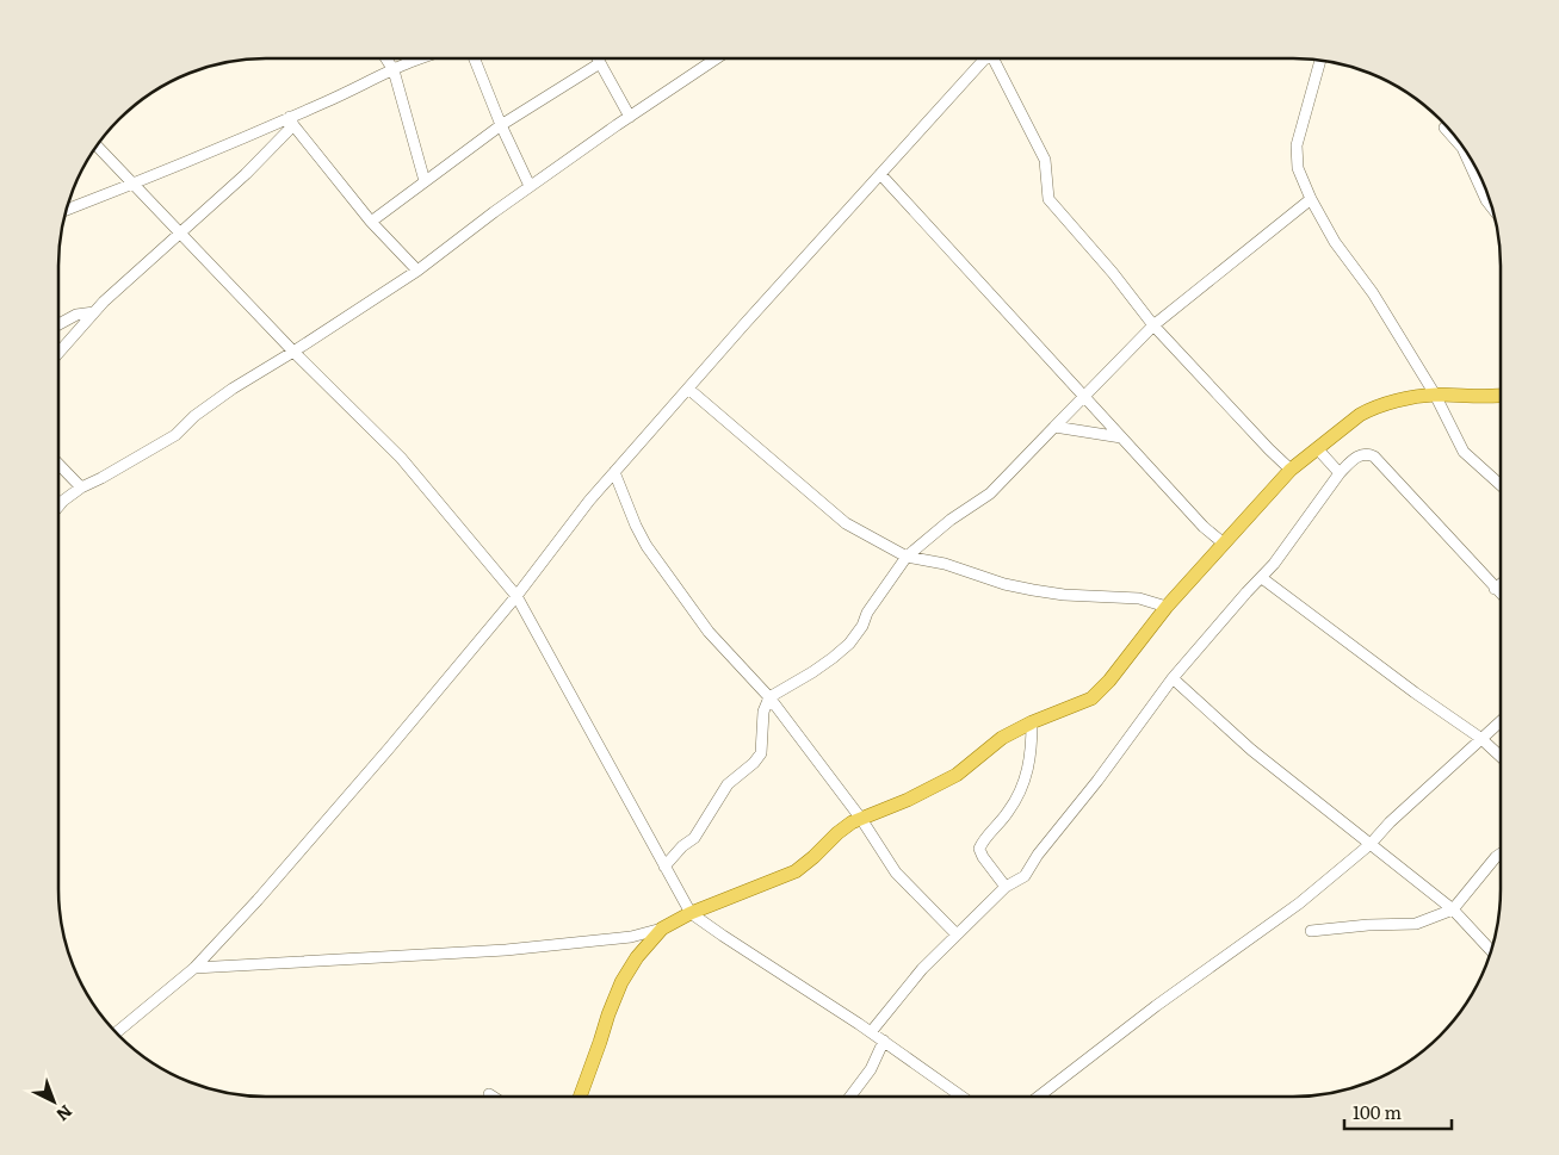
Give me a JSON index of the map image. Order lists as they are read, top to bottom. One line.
{"scale_bar":"100 m","north":"bottom right"}
